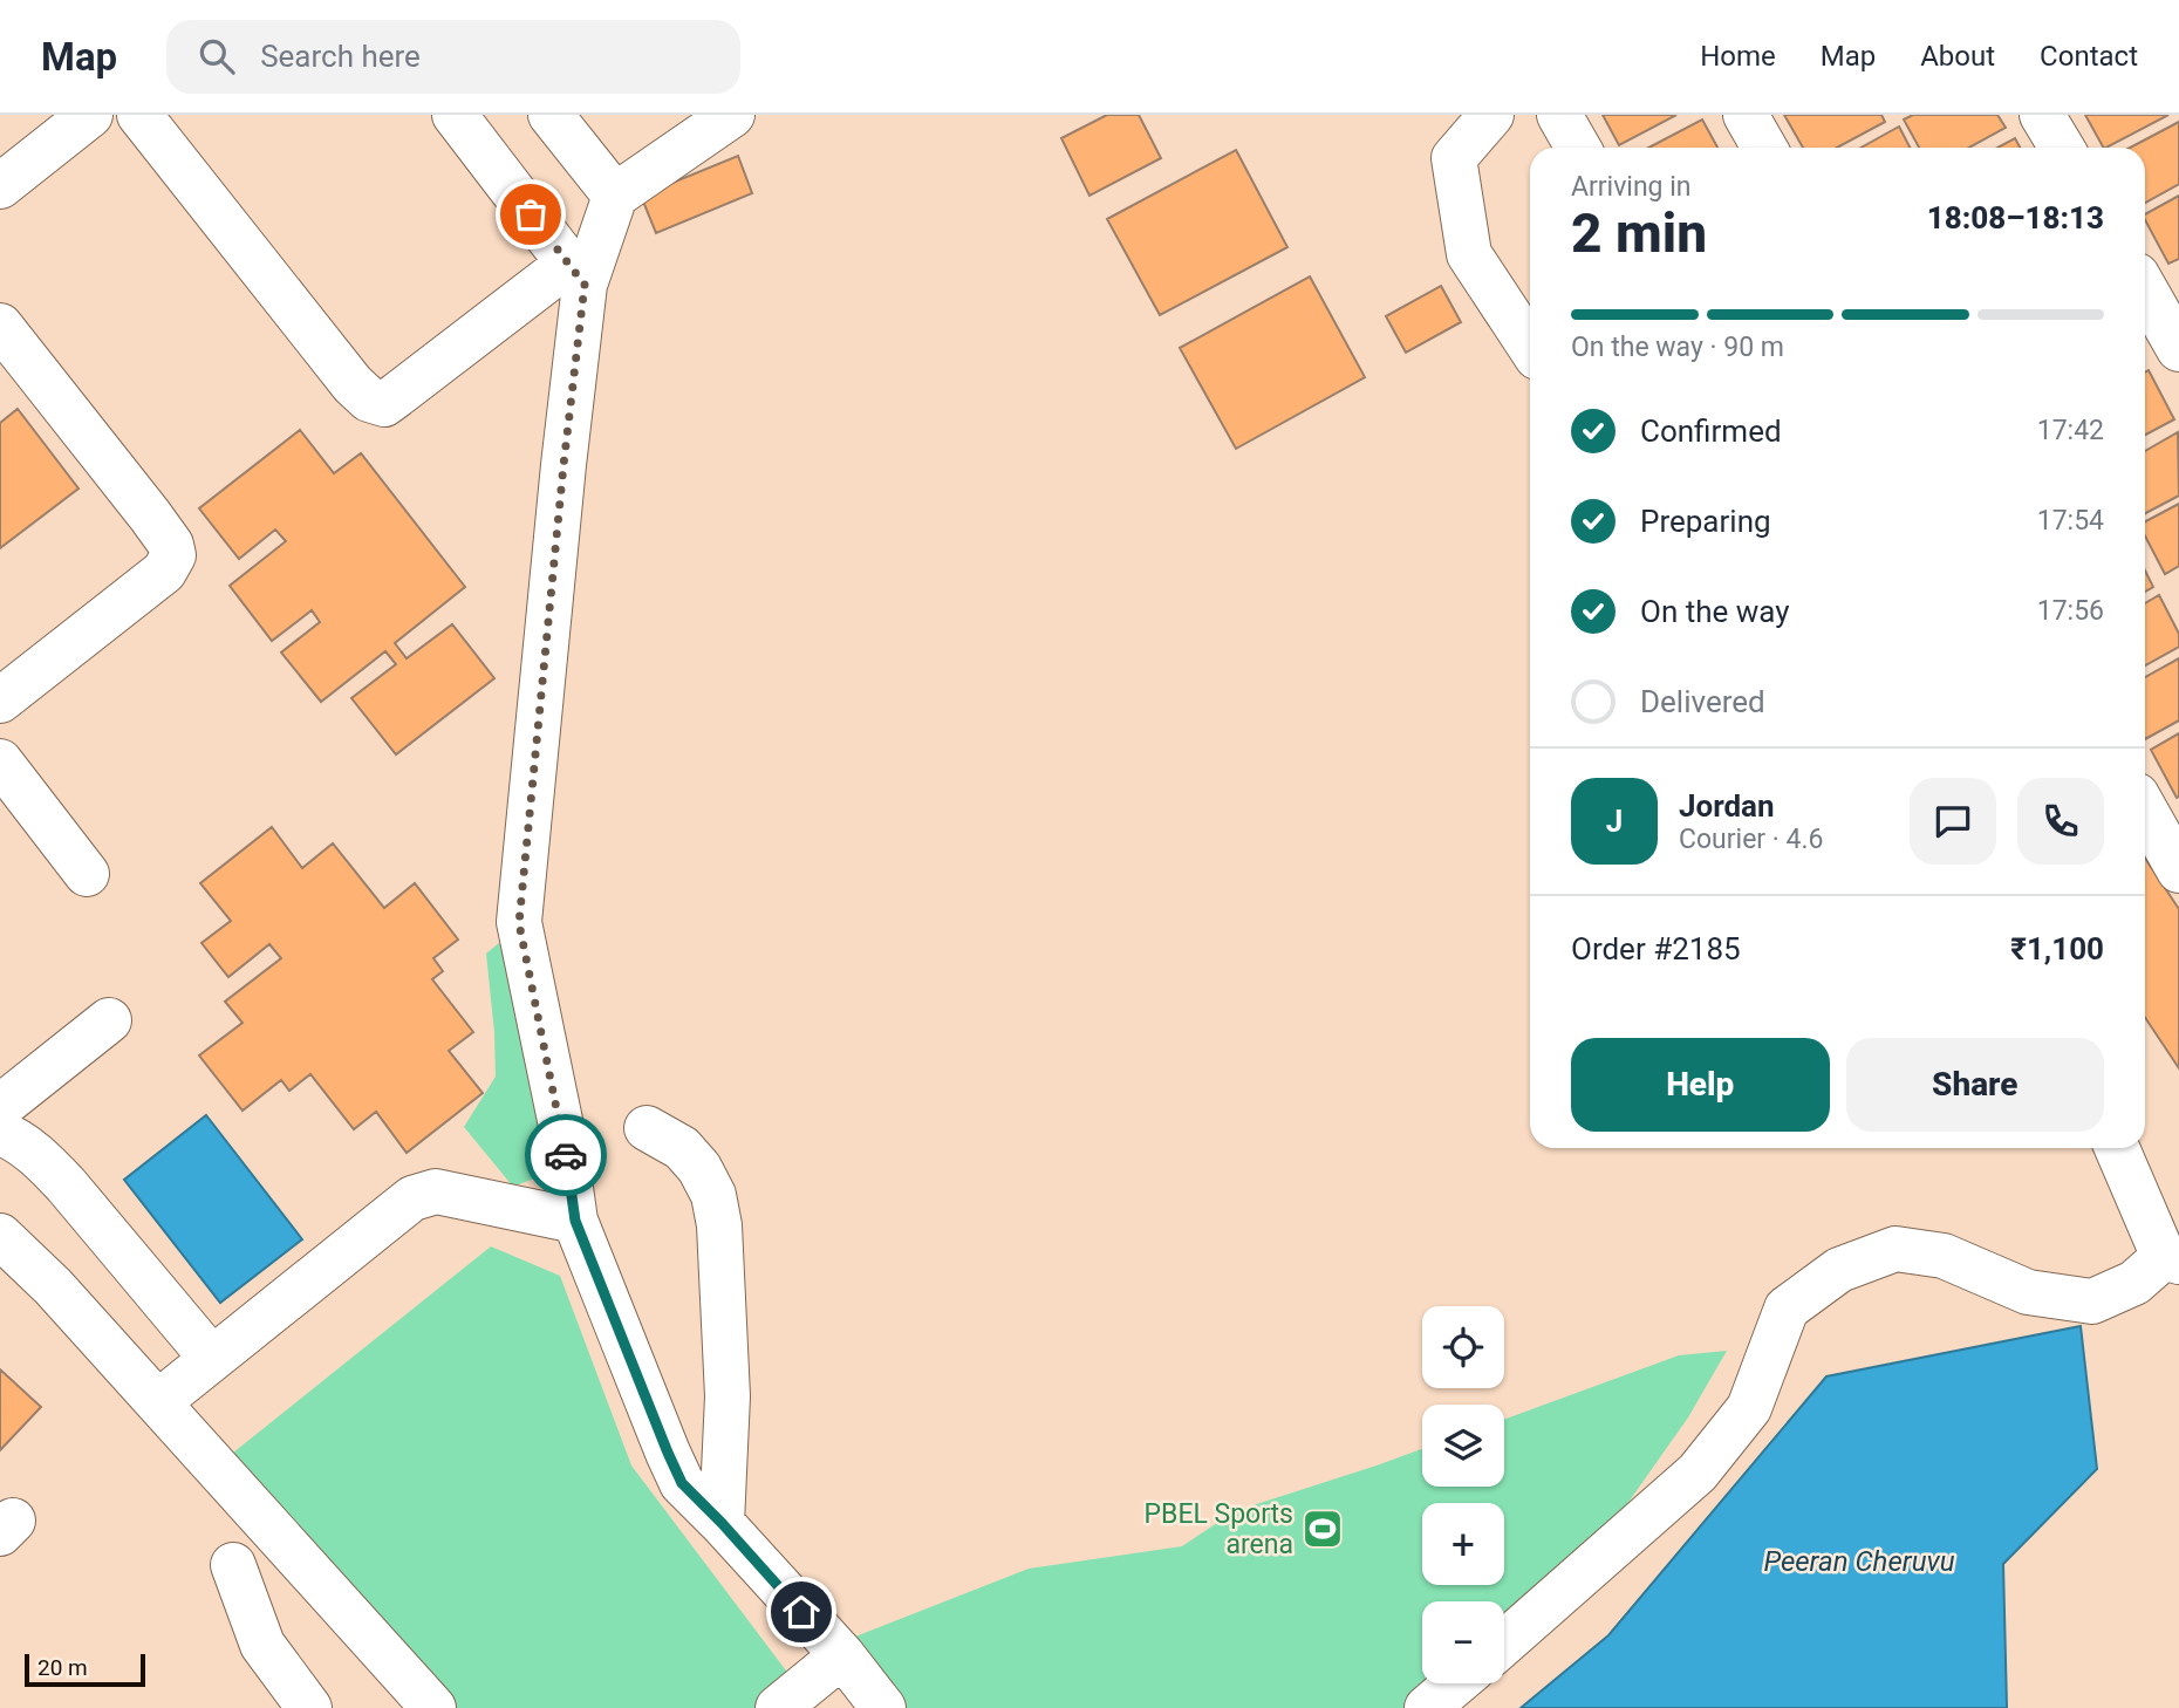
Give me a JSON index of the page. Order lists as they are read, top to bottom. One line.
{"water":["Peeran Cheruvu"],"places":{"sports":["PBEL Sports arena"]},"scale_bar":"20 m","page":{"header":"Map","search":"Search here","nav":["Home","Map","About","Contact"],"heading":["2 min","Arriving in","18:08–18:13"],"panel":["Jordan","Courier · 4.6","Order #2185","₹1,100"],"bar":"On the way · 90 m","list":[["Confirmed","17:42"],["Preparing","17:54"],["On the way","17:56"],"Delivered"],"round":"J","buttons":["Help","Share"],"map_buttons":["+","−"],"scale":"20 m"}}
